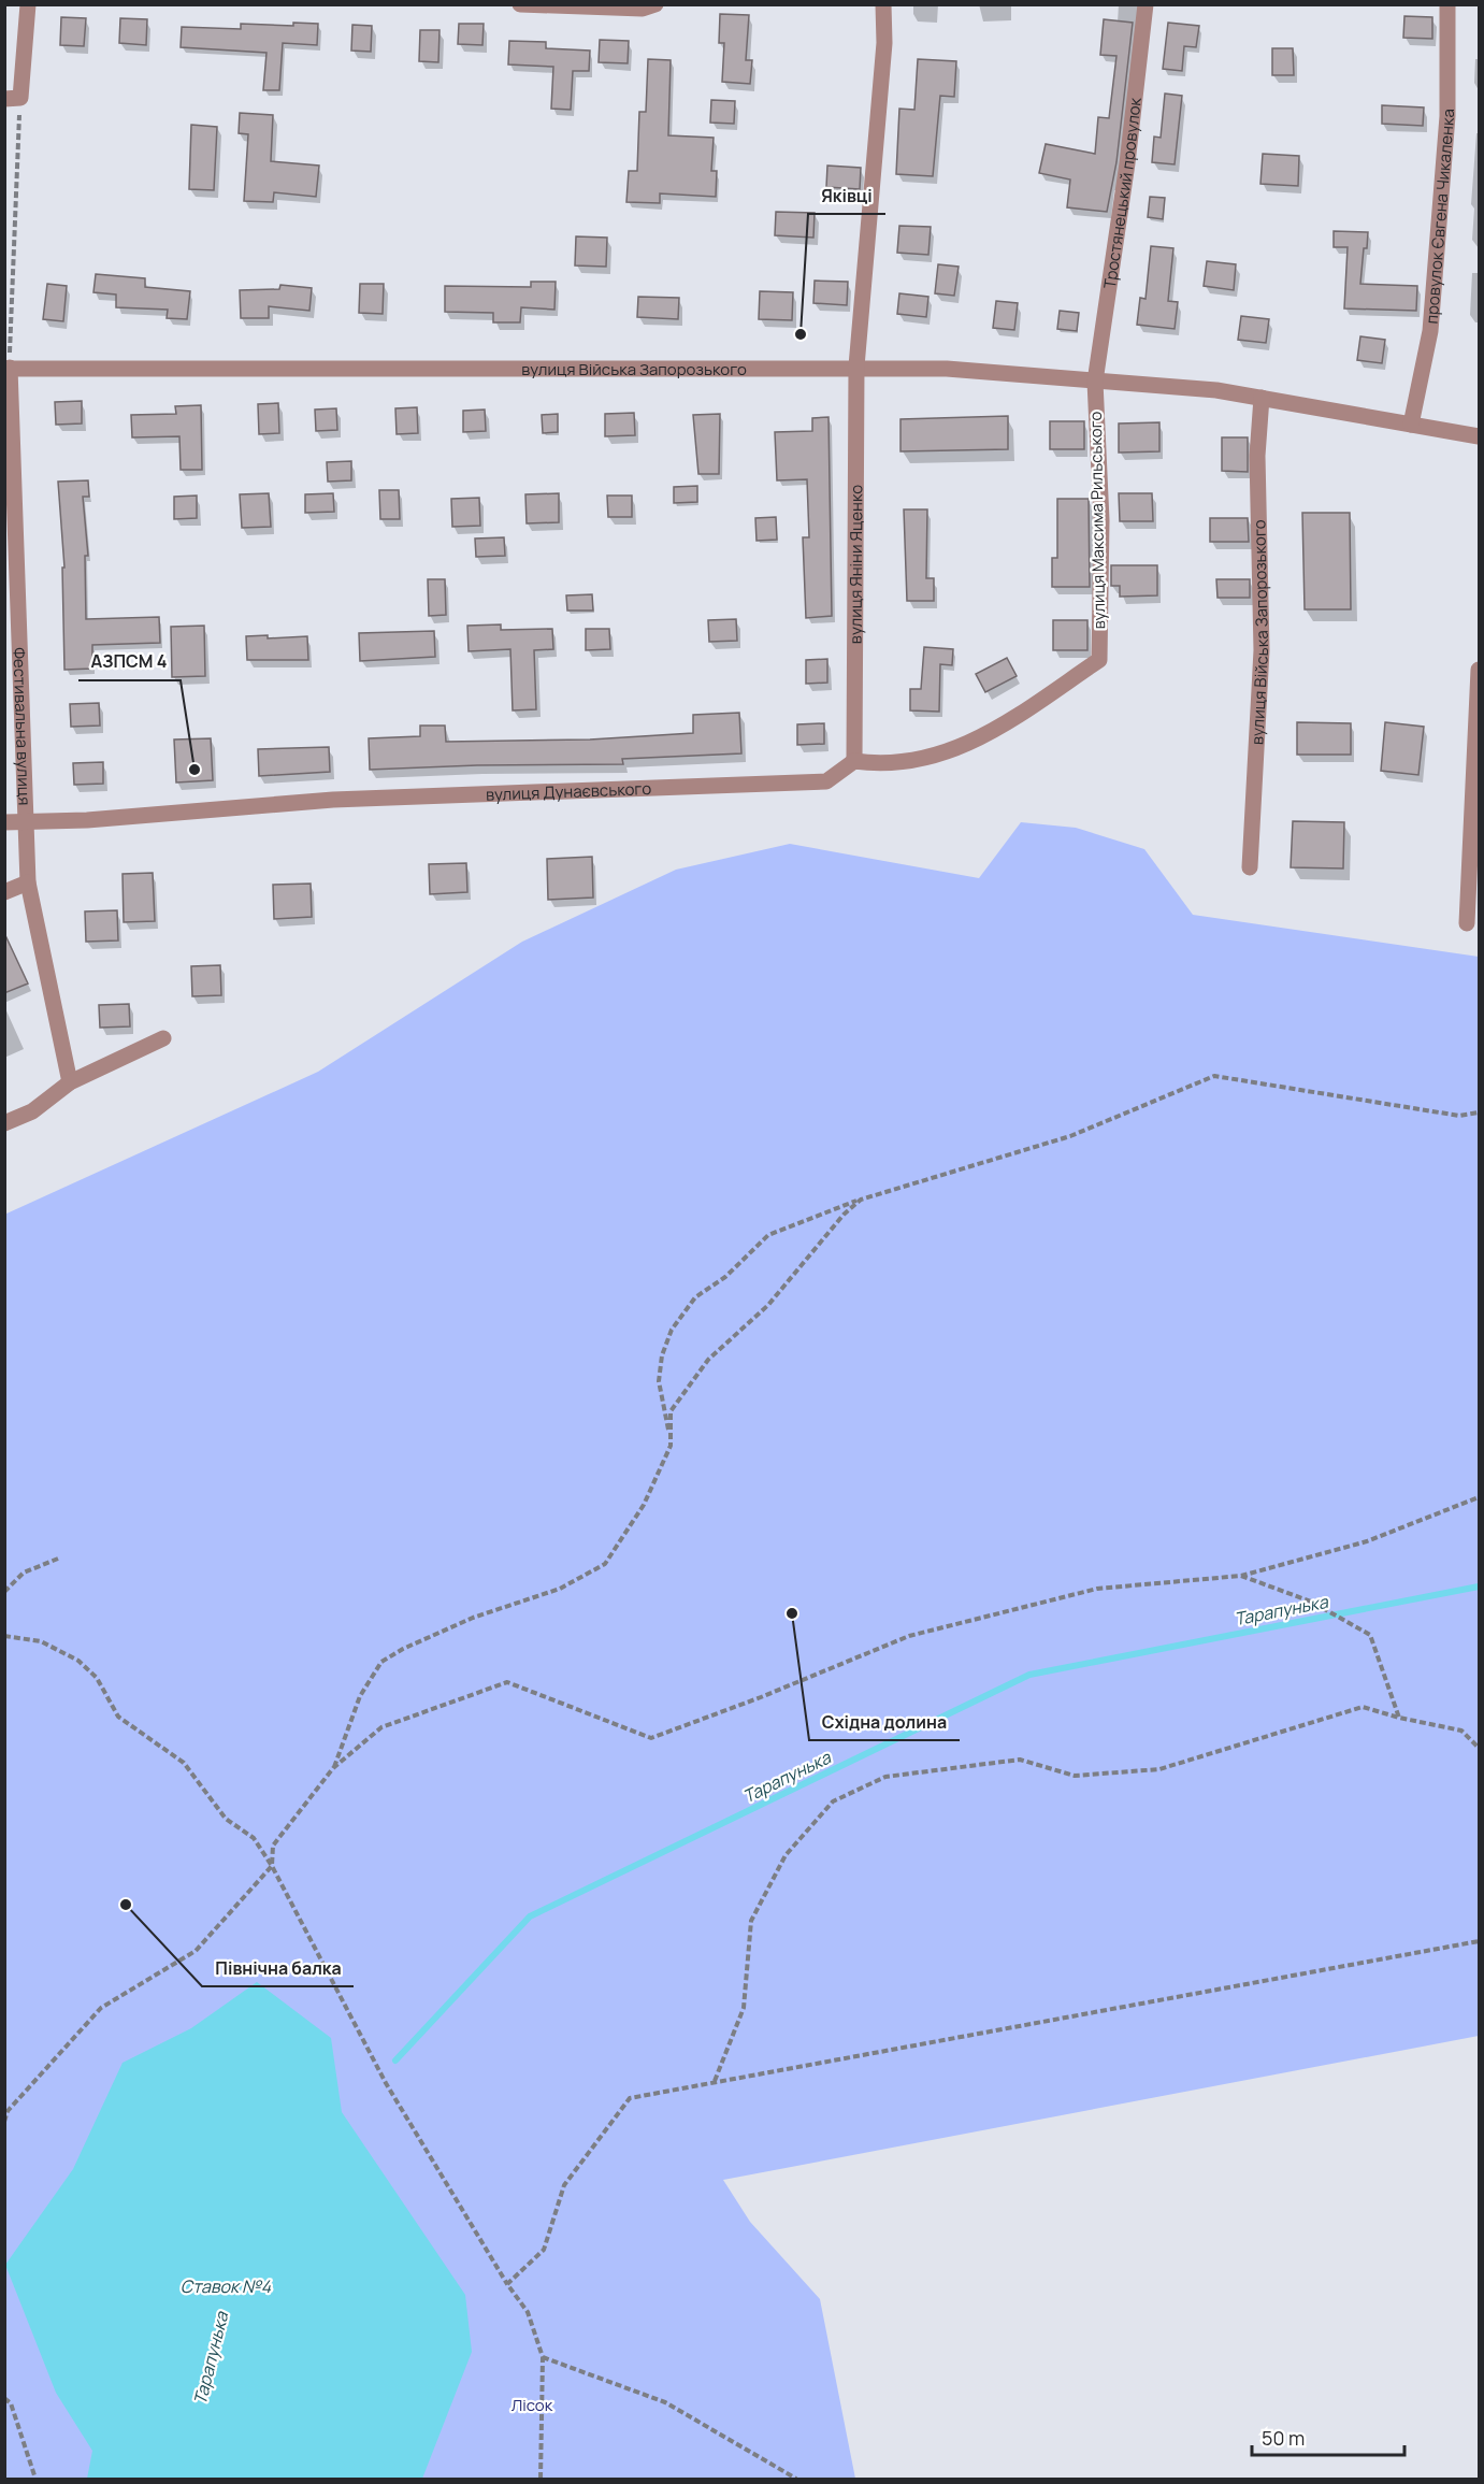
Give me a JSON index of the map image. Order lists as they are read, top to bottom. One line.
{"streets":{"street":["Тростянецький провулок","провулок Євгена Чикаленка","вулиця Війська Запорозького","вулиця Максима Рильського","вулиця Яніни Яценко","Фестивальна вулиця","вулиця Дунаєвського"]},"crossings":[["Тростянецький провулок","вулиця Війська Запорозького"],["Тростянецький провулок","вулиця Максима Рильського"],["провулок Євгена Чикаленка","вулиця Війська Запорозького"],["вулиця Війська Запорозького","вулиця Максима Рильського"],["вулиця Війська Запорозького","вулиця Яніни Яценко"],["вулиця Війська Запорозького","Фестивальна вулиця"],["вулиця Максима Рильського","вулиця Яніни Яценко"],["вулиця Максима Рильського","вулиця Дунаєвського"],["вулиця Яніни Яценко","вулиця Дунаєвського"],["Фестивальна вулиця","вулиця Дунаєвського"]],"water":["Тарапунька","Ставок №4"],"parks":["Лісок"],"places":["Яківці","АЗПСМ 4","Східна долина","Північна балка"],"scale_bar":"50 m"}
